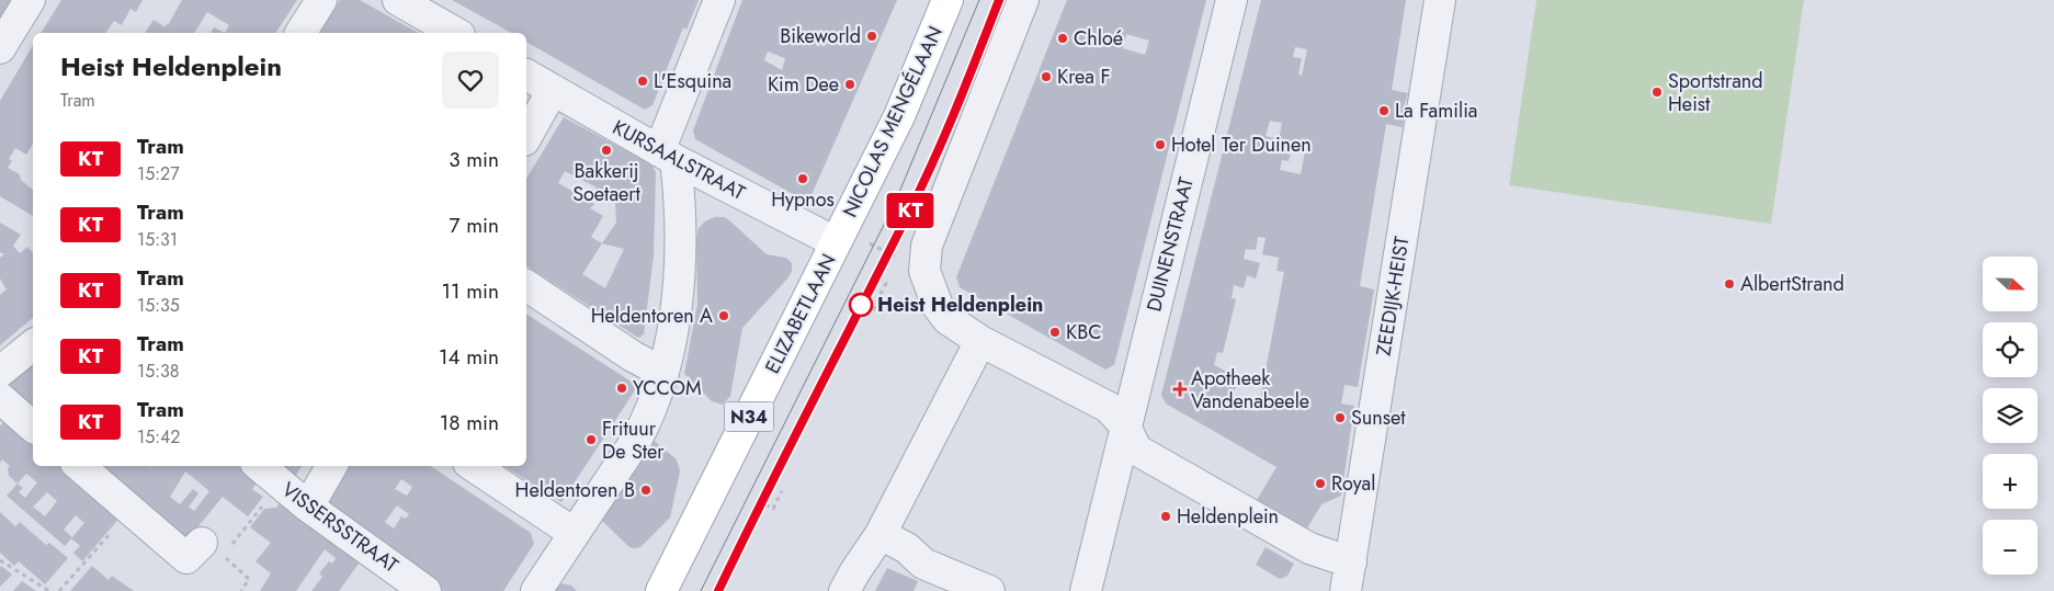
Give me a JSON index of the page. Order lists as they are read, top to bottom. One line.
{"streets":{"main road":["NICOLAS MENGÉLAAN","ELIZABETLAAN","N34"],"street":["KURSAALSTRAAT","DUINENSTRAAT","ZEEDIJK-HEIST","VISSERSSTRAAT"]},"crossings":[["NICOLAS MENGÉLAAN","KURSAALSTRAAT"],["NICOLAS MENGÉLAAN","ELIZABETLAAN"],["KURSAALSTRAAT","ELIZABETLAAN"]],"places":{"other":["Bikeworld","Chloé","Krea F","L'Esquina","Kim Dee","Sportstrand Heist","La Familia","Hotel Ter Duinen","Bakkerij Soetaert","Hypnos","AlbertStrand","Heist Heldenplein","Heldentoren A","KBC","YCCOM","Sunset","Frituur De Ster","Royal","Heldentoren B","Heldenplein"],"health":["Apotheek Vandenabeele"]},"lines":["tram line KT"],"north":"right","page":{"on_map":"KT","heading":["Heist Heldenplein","Tram"],"list":[{"mark":"KT","name":"Tram","note":"15:27","value":"3 min"},{"mark":"KT","name":"Tram","note":"15:31","value":"7 min"},{"mark":"KT","name":"Tram","note":"15:35","value":"11 min"},{"mark":"KT","name":"Tram","note":"15:38","value":"14 min"},{"mark":"KT","name":"Tram","note":"15:42","value":"18 min"}],"map_buttons":["+","−"]}}
